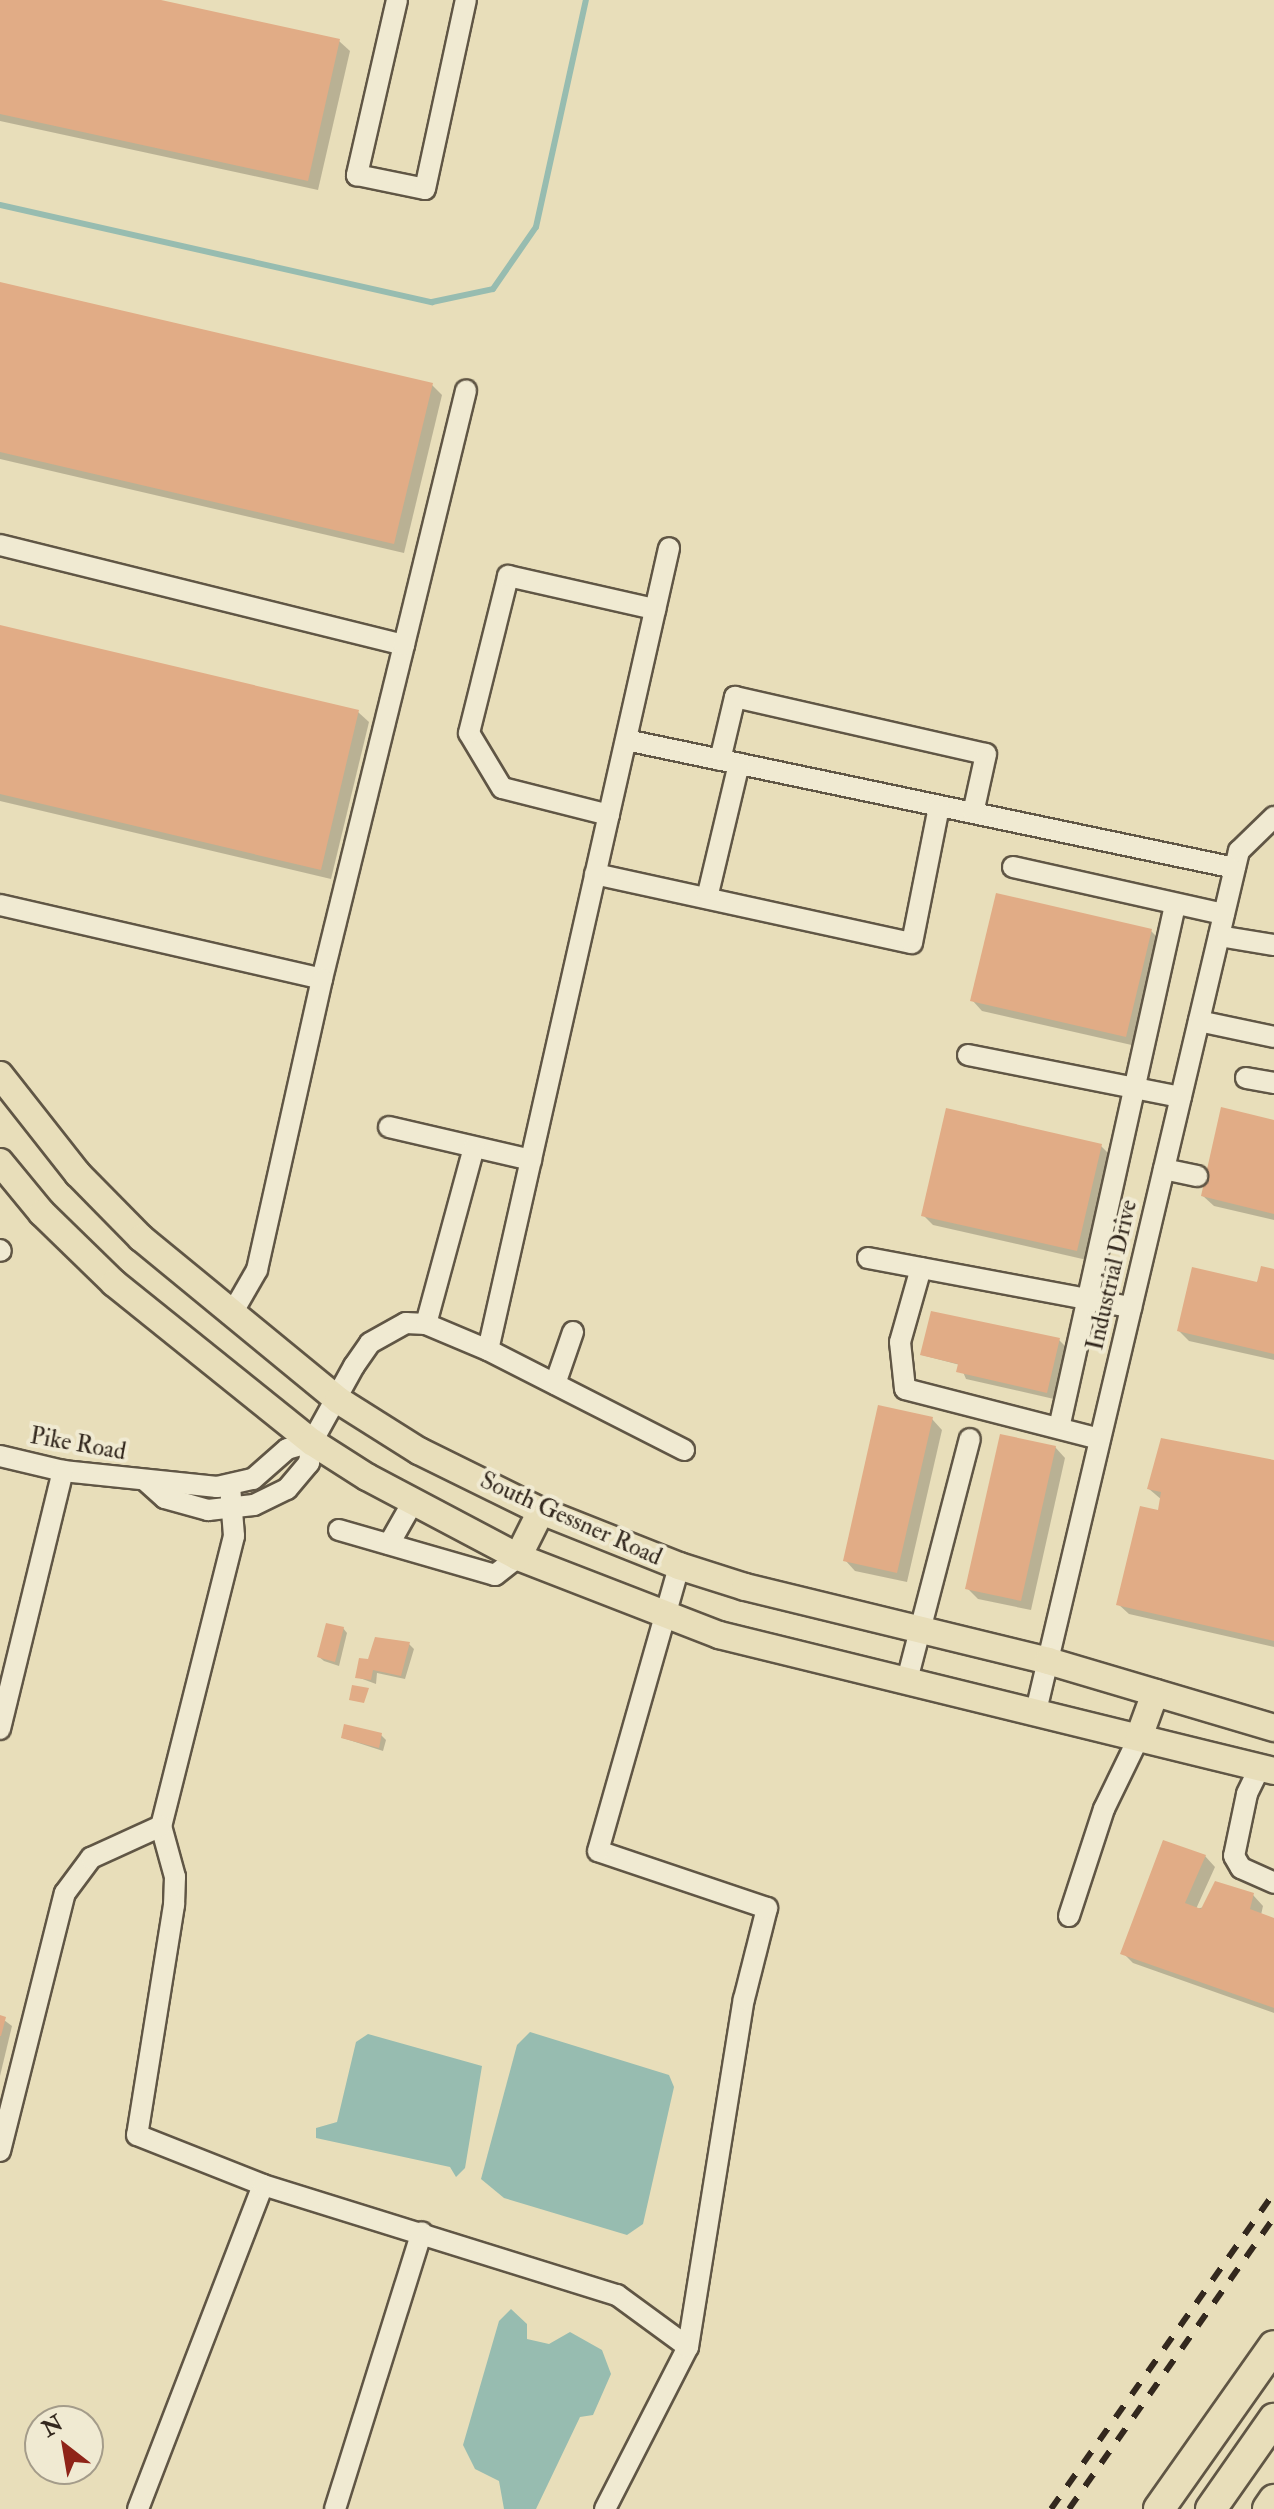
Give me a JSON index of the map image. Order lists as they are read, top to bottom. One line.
{"streets":{"main road":["South Gessner Road"],"street":["Industrial Drive","Pike Road"]},"crossings":[["Industrial Drive","South Gessner Road"],["Pike Road","South Gessner Road"]],"north":"top left"}
